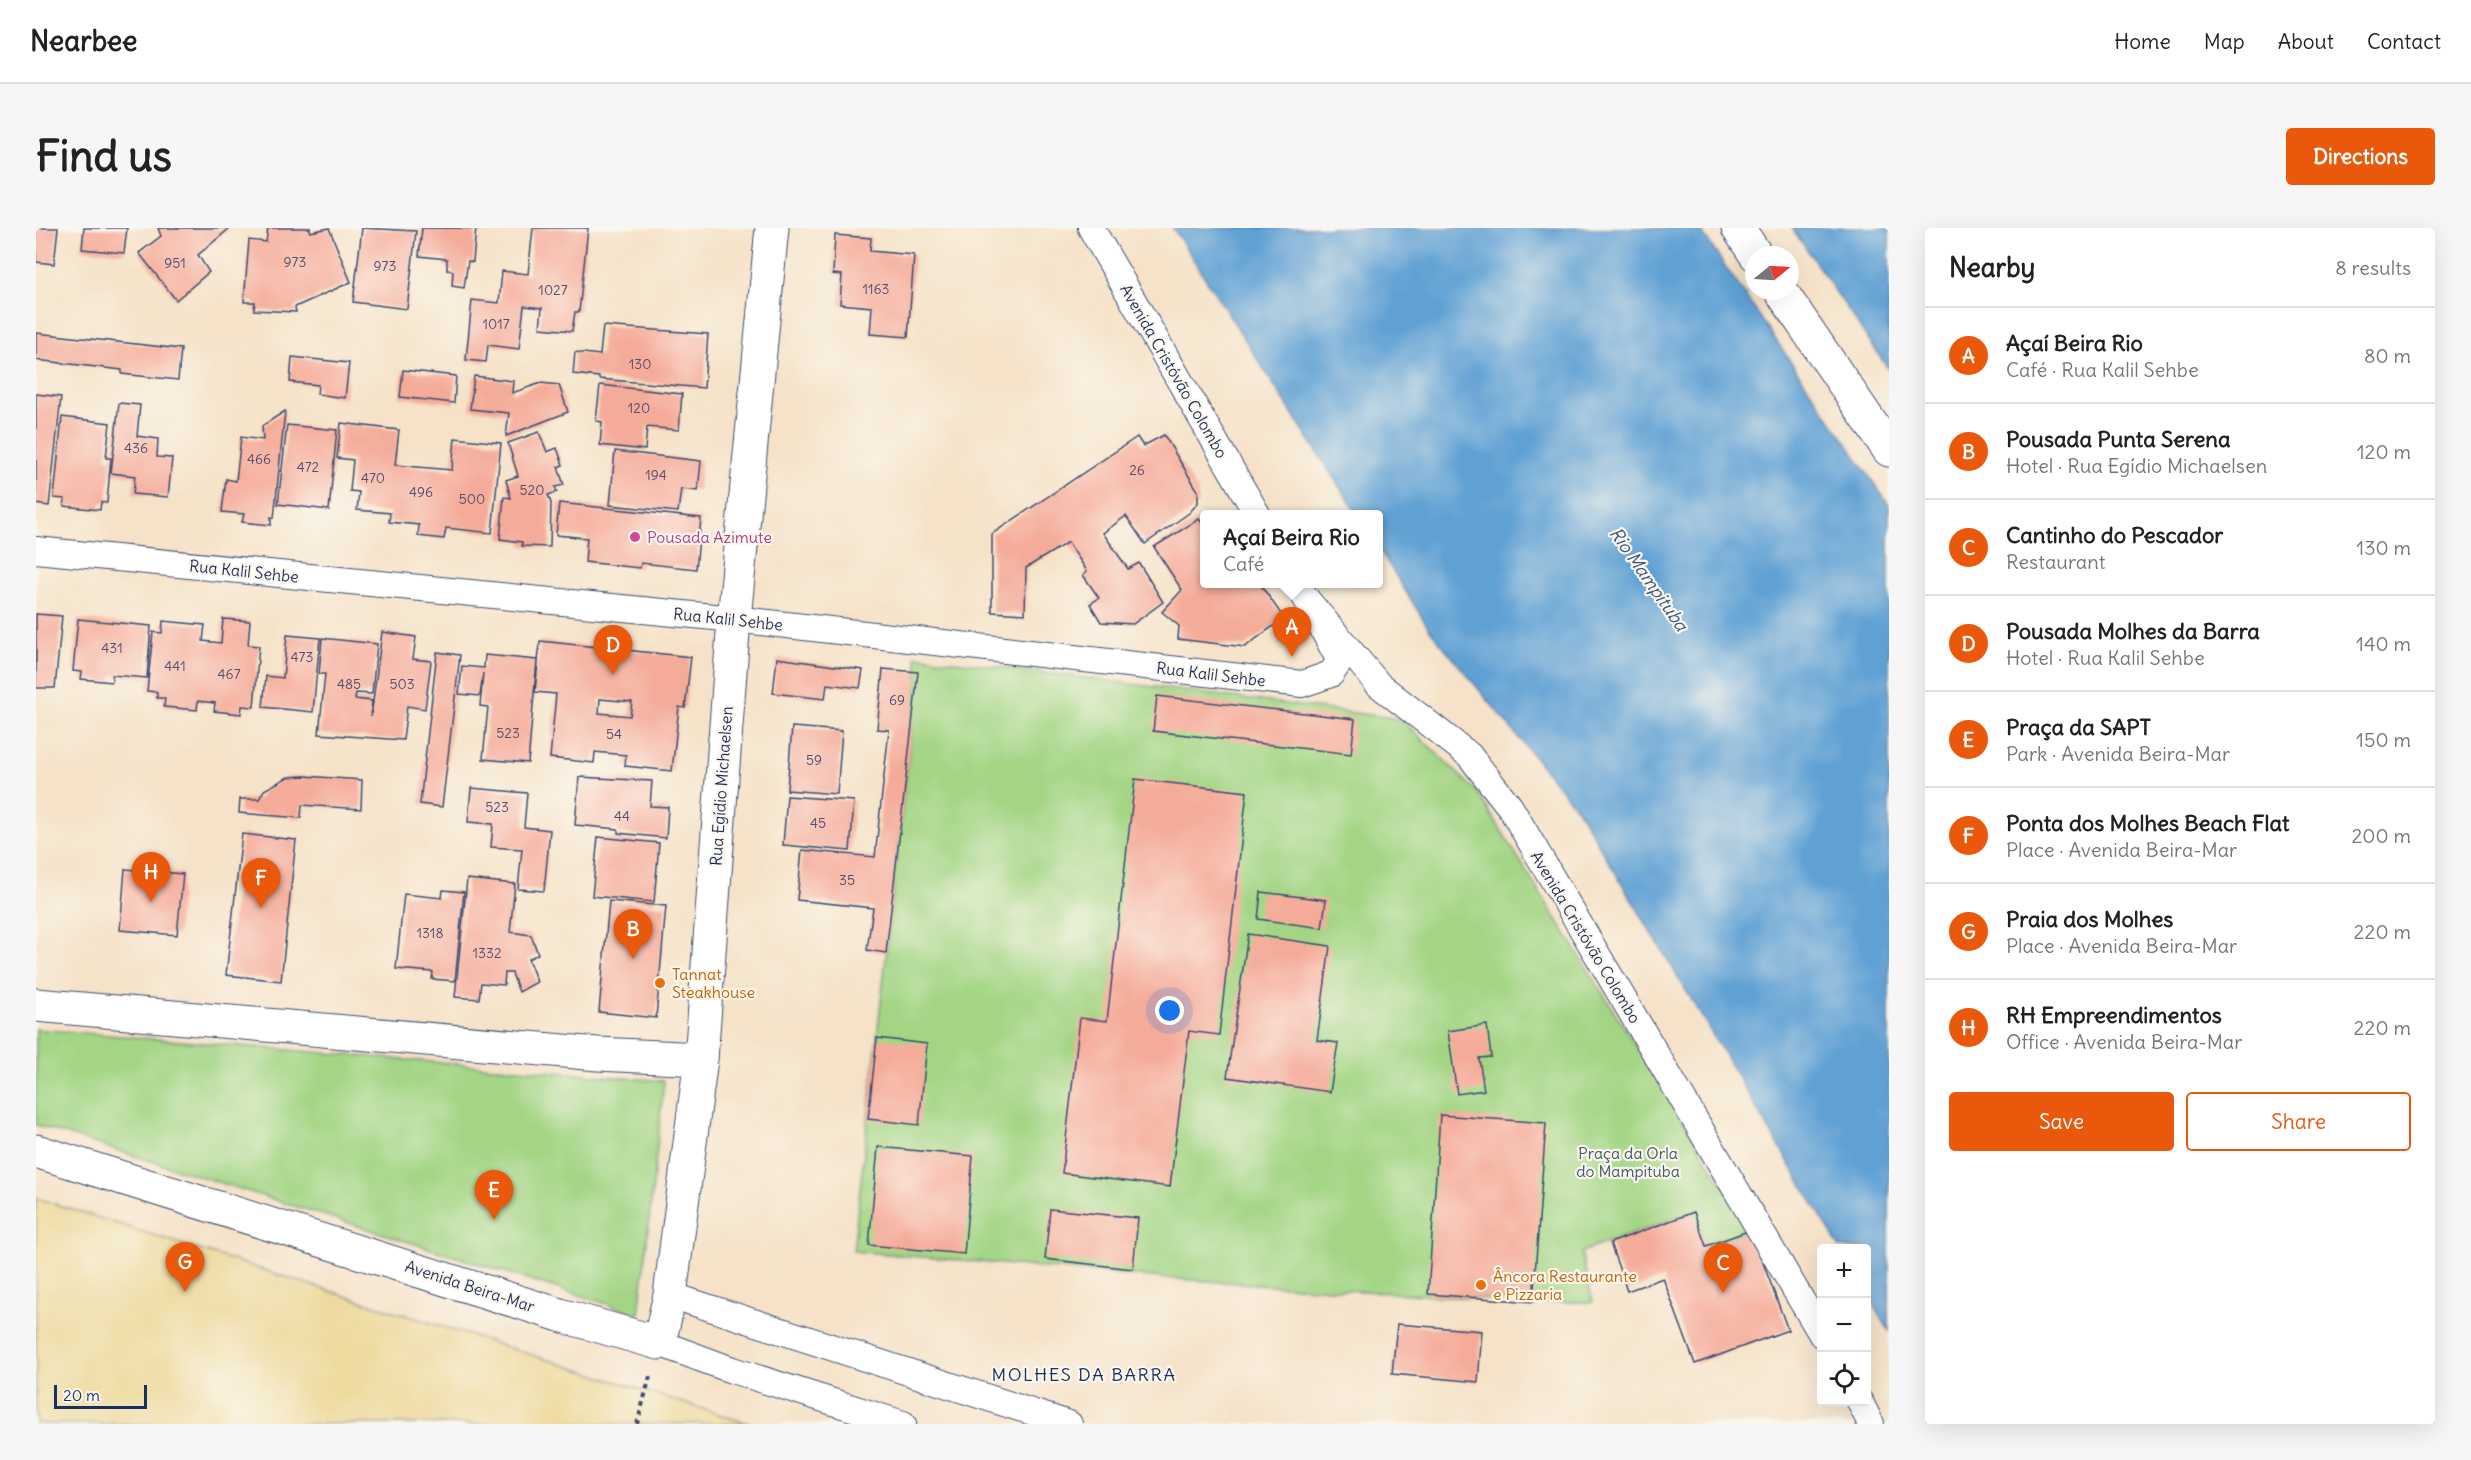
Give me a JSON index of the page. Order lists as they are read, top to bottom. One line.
{"streets":{"street":["Avenida Cristóvão Colombo","Rua Kalil Sehbe","Rua Egídio Michaelsen","Avenida Beira-Mar"]},"crossings":[["Avenida Cristóvão Colombo","Rua Kalil Sehbe"],["Rua Kalil Sehbe","Rua Egídio Michaelsen"],["Rua Egídio Michaelsen","Avenida Beira-Mar"]],"districts":["MOLHES DA BARRA"],"water":["Rio Mampituba"],"parks":["Praça da Orla do Mampituba"],"places":["Pousada Azimute","Tannat Steakhouse","Âncora Restaurante e Pizzaria"],"house_numbers":["973","951","973","1163","1027","1017","130","120","436","466","472","26","194","470","520","496","500","431","473","441","467","485","503","69","523","54","59","523","44","45","35","1318","1332"],"scale_bar":"20 m","north":"right","page":{"header":"Nearbee","nav":["Home","Map","About","Contact"],"buttons":["Directions",["Save","Share"]],"title":"Find us","heading":["Nearby","8 results"],"list":[{"mark":"A","name":"Açaí Beira Rio","note":"Café · Rua Kalil Sehbe","value":"80 m"},{"mark":"B","name":"Pousada Punta Serena","note":"Hotel · Rua Egídio Michaelsen","value":"120 m"},{"mark":"C","name":"Cantinho do Pescador","note":"Restaurant","value":"130 m"},{"mark":"D","name":"Pousada Molhes da Barra","note":"Hotel · Rua Kalil Sehbe","value":"140 m"},{"mark":"E","name":"Praça da SAPT","note":"Park · Avenida Beira-Mar","value":"150 m"},{"mark":"F","name":"Ponta dos Molhes Beach Flat","note":"Place · Avenida Beira-Mar","value":"200 m"},{"mark":"G","name":"Praia dos Molhes","note":"Place · Avenida Beira-Mar","value":"220 m"},{"mark":"H","name":"RH Empreendimentos","note":"Office · Avenida Beira-Mar","value":"220 m"}],"popup":["Açaí Beira Rio","Café"],"pins":["A","D","H","F","B","E","G","C"],"map_buttons":["+","−"],"scale":"20 m"}}
